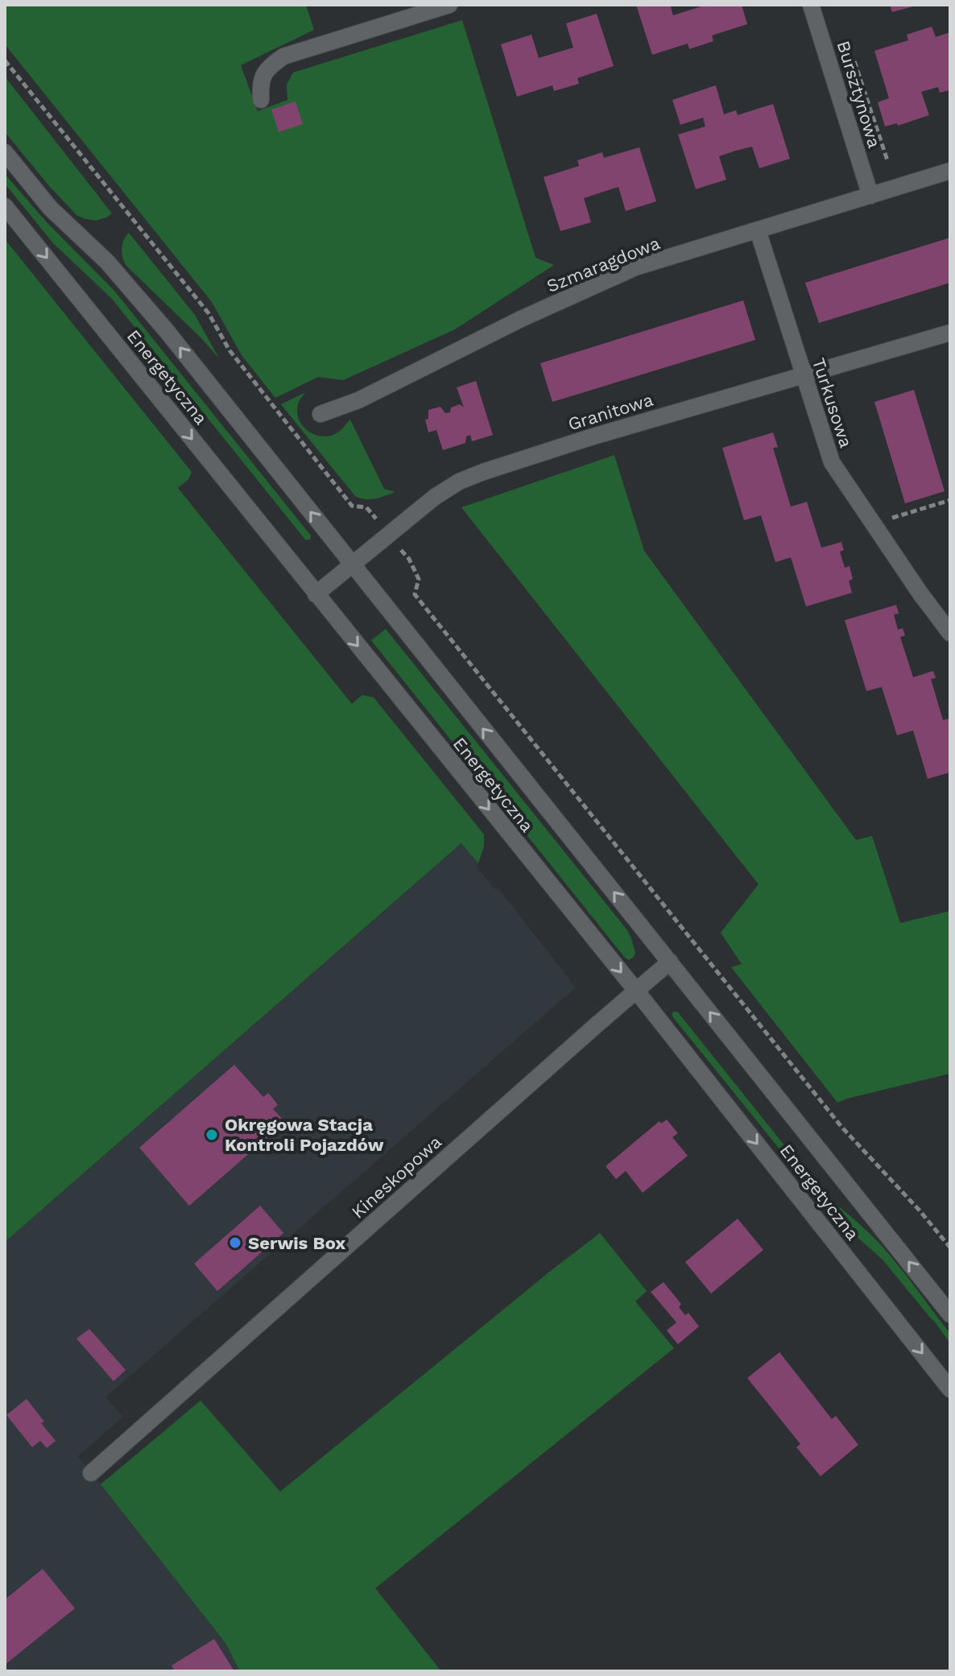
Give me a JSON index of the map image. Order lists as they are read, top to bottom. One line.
{"streets":{"street":["Bursztynowa","Szmaragdowa","Energetyczna","Turkusowa","Granitowa","Kineskopowa"]},"crossings":[["Bursztynowa","Szmaragdowa"],["Szmaragdowa","Turkusowa"],["Energetyczna","Granitowa"],["Energetyczna","Kineskopowa"],["Turkusowa","Granitowa"]],"places":["Okręgowa Stacja Kontroli Pojazdów","Serwis Box"]}
